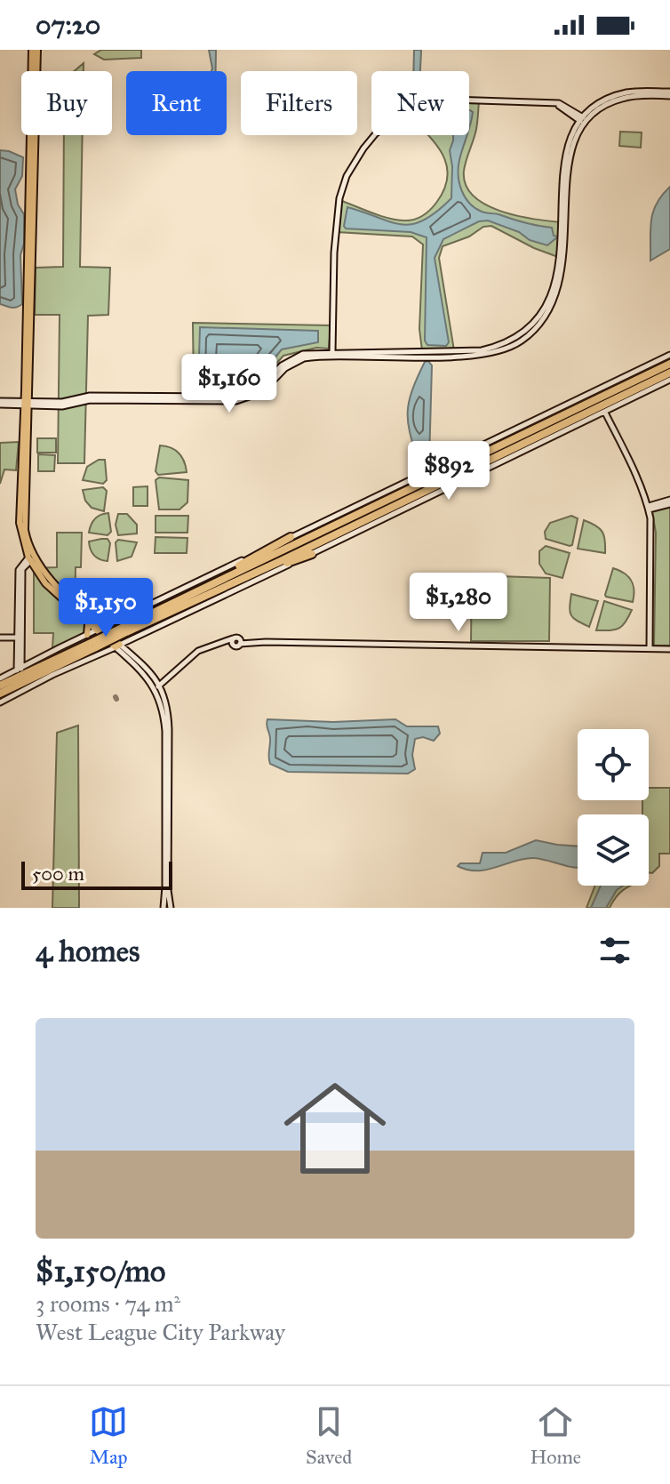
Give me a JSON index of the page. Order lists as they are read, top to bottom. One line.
{"scale_bar":"500 m","page":{"status":"07:20","chip":["Buy","Rent","Filters","New"],"price":["$1,160","$892","$1,280","$1,150"],"scale":"500 m","heading":"4 homes","list":[{"name":"$1,150/mo","note":"3 rooms · 74 m² · West League City Parkway"}],"tabs":["Map","Saved","Home"]}}
